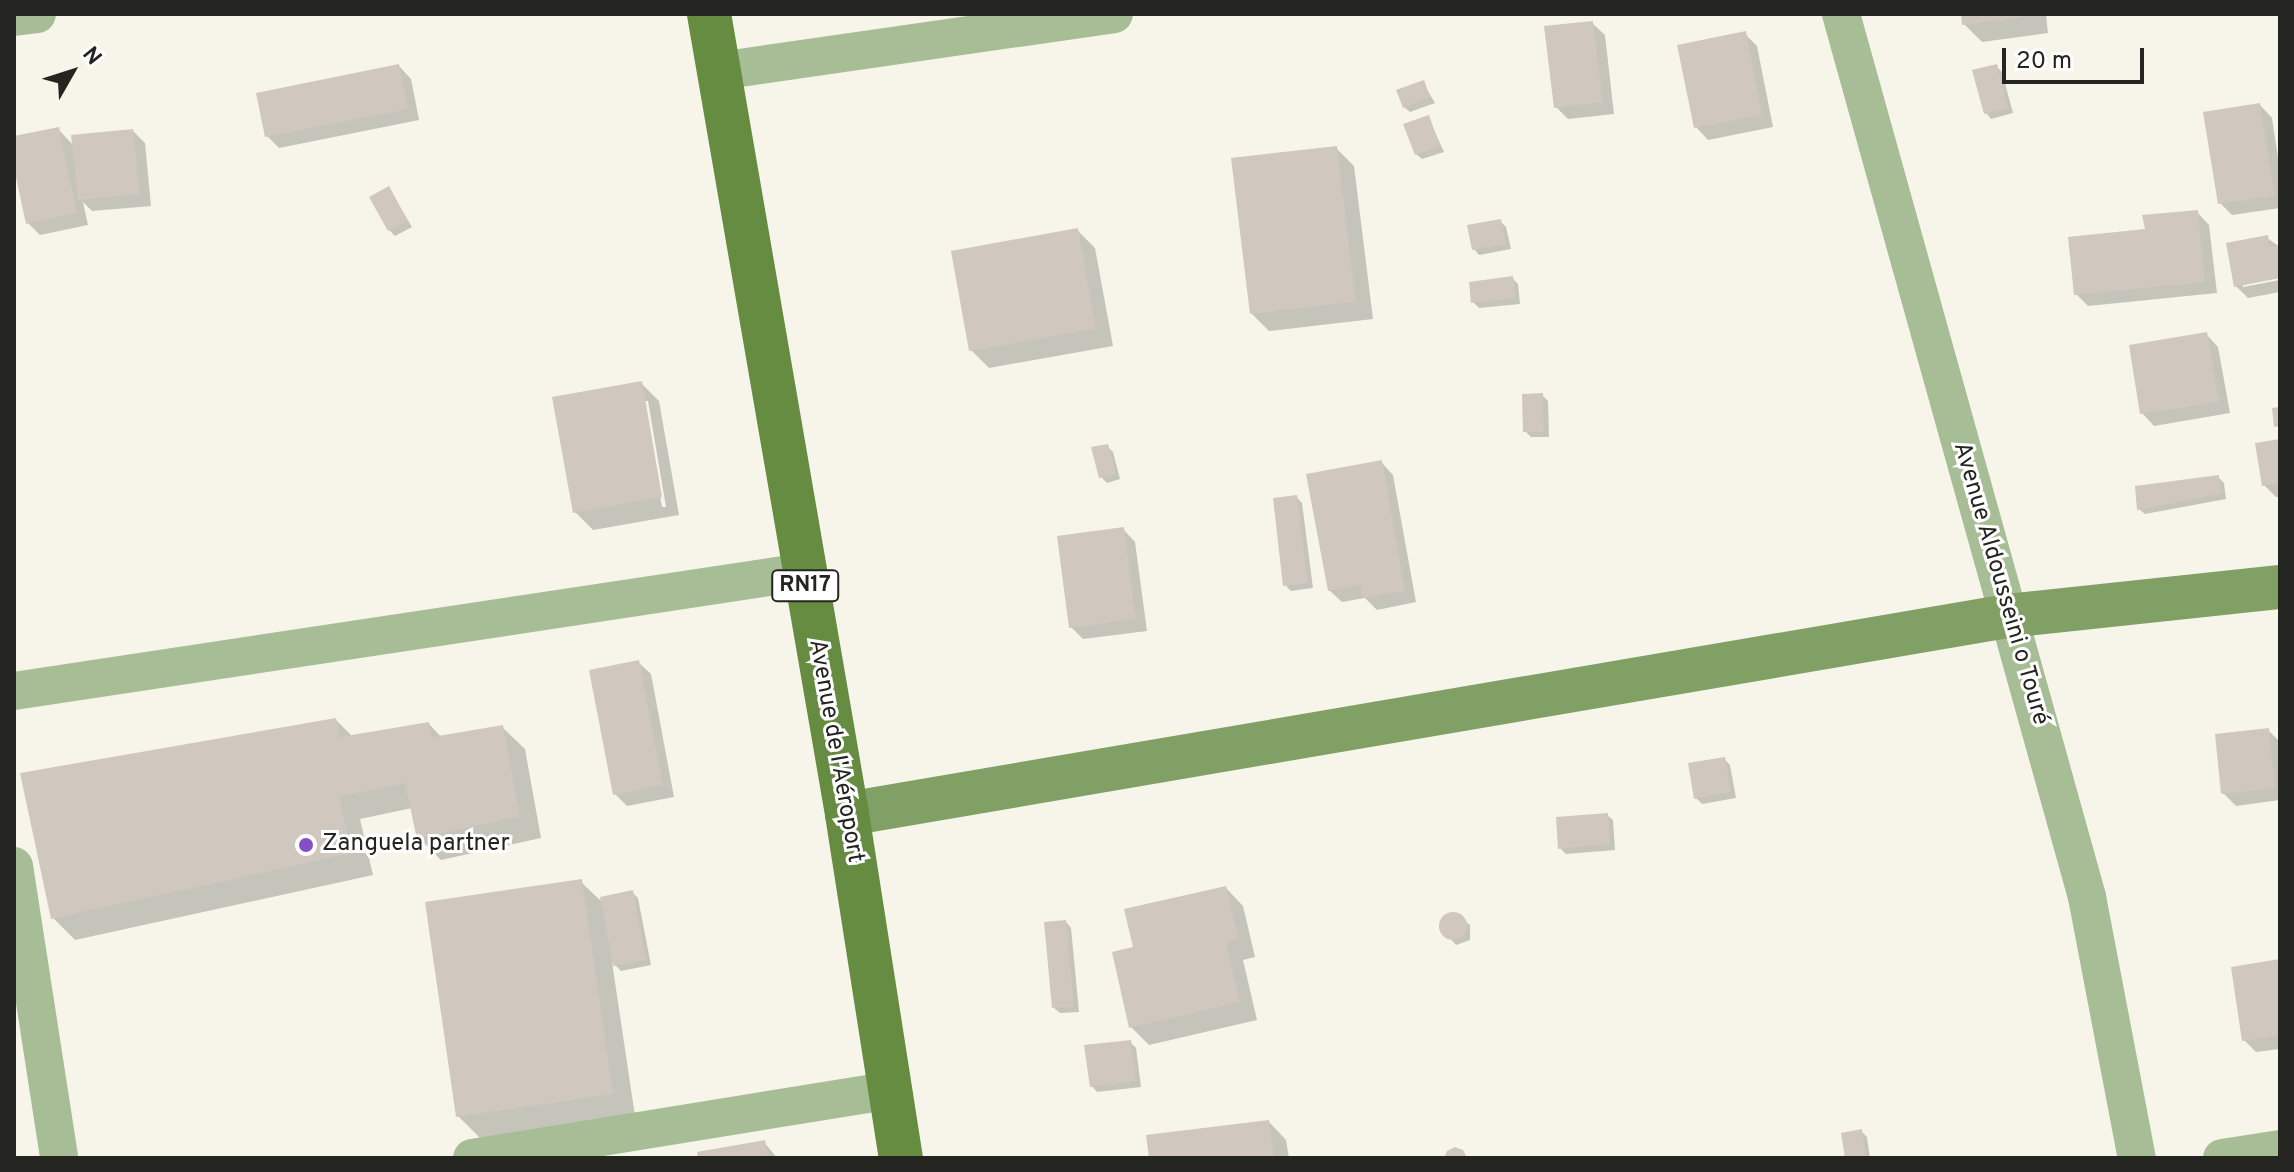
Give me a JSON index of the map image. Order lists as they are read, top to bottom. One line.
{"streets":{"main road":["RN17","Avenue de l'Aéroport"],"street":["Avenue Aldousseini o Touré"]},"places":["Zanguela partner"],"scale_bar":"20 m","north":"top right"}
